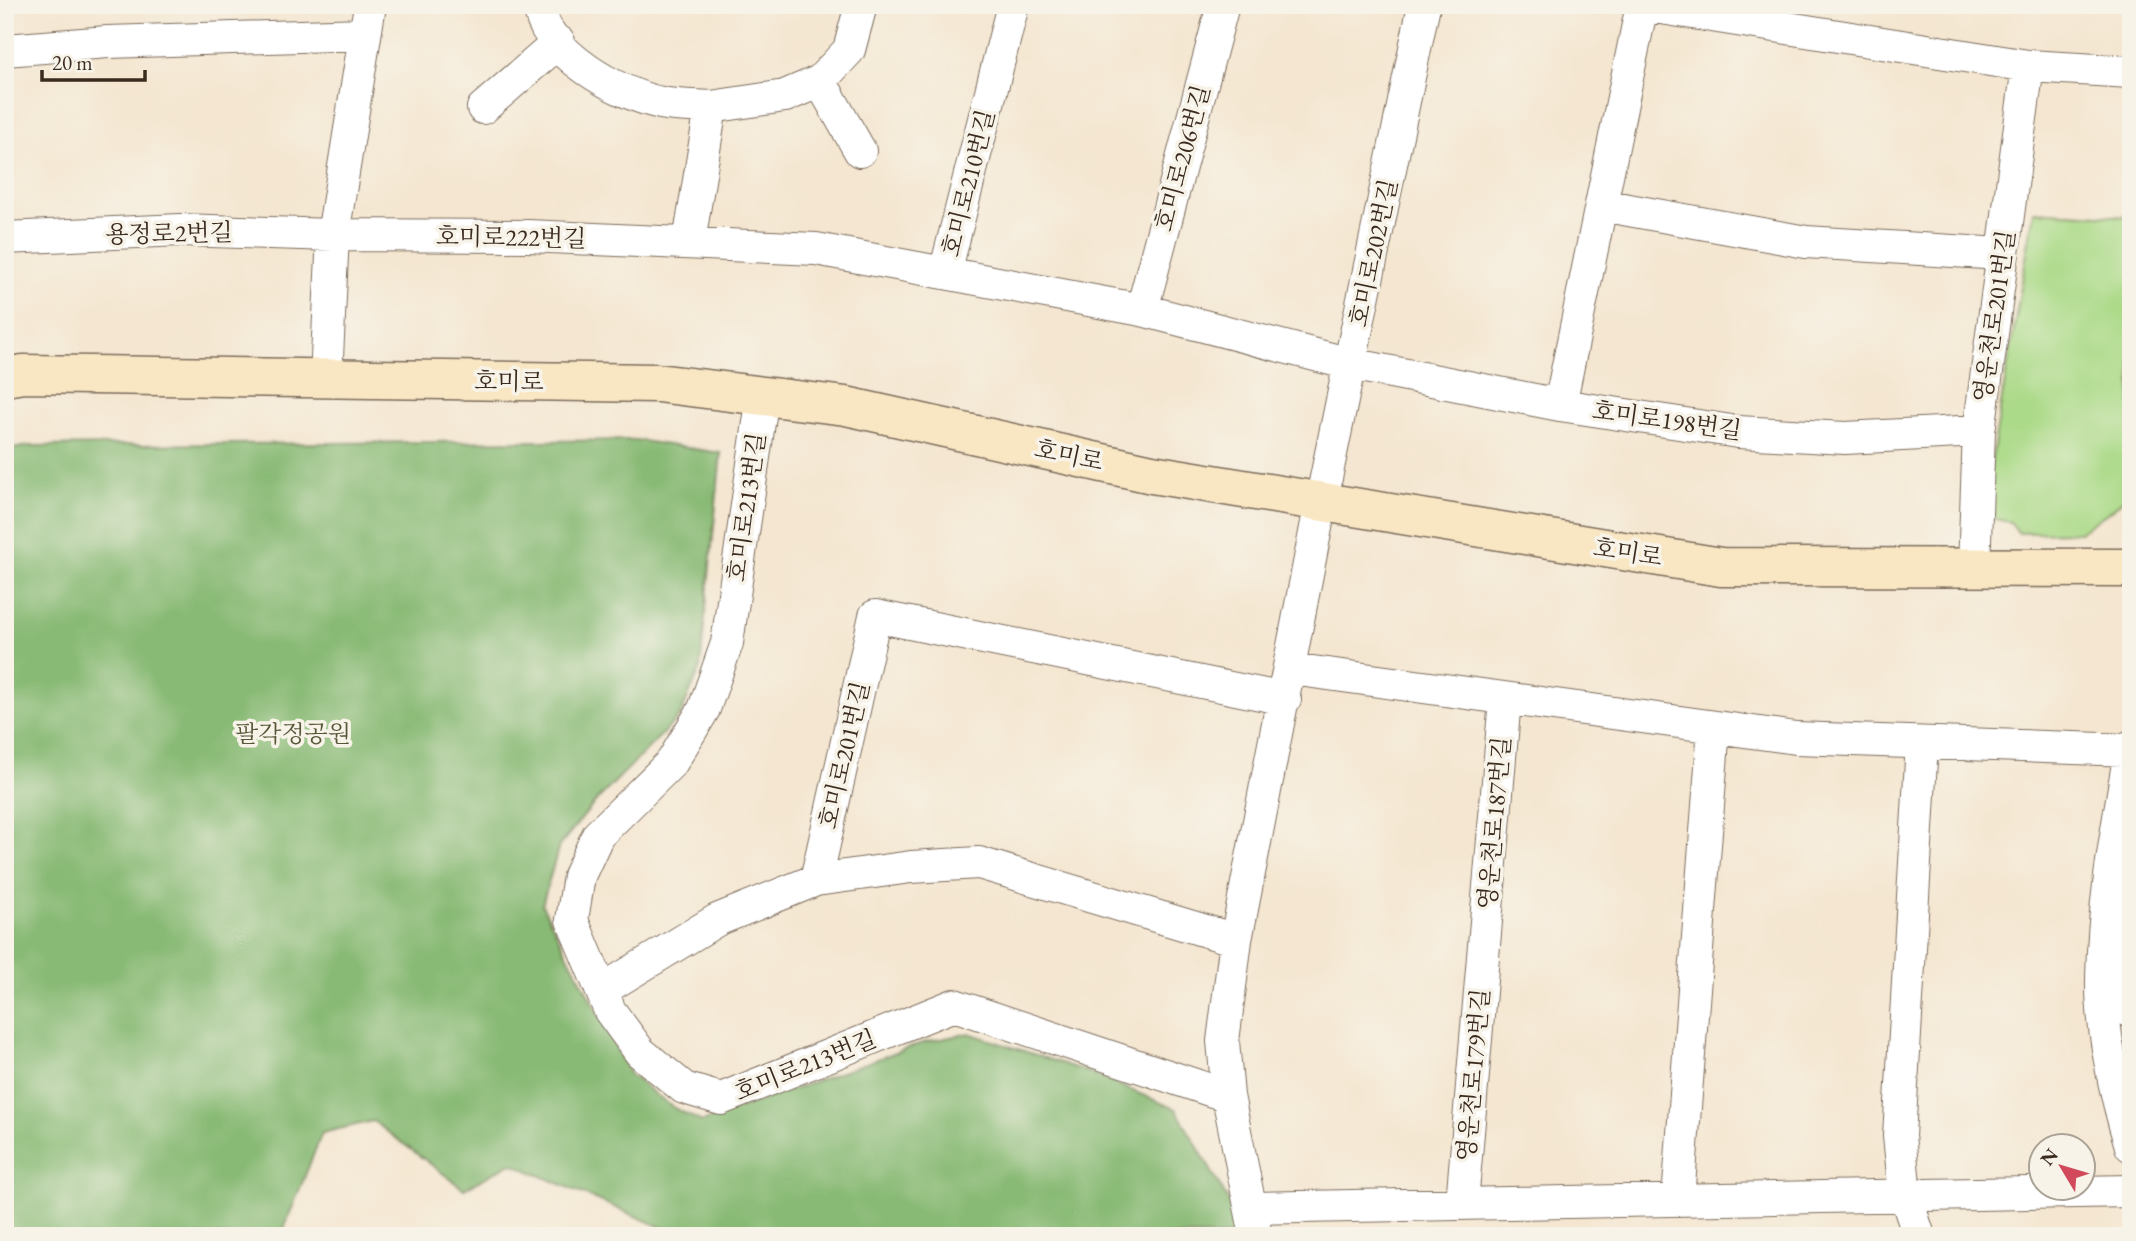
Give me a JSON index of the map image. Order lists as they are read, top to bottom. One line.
{"streets":{"street":["호미로206번길","호미로210번길","용정로2번길","호미로222번길","호미로202번길","영운천로201번길","호미로","호미로198번길","호미로213번길","호미로201번길","영운천로187번길","영운천로179번길"]},"crossings":[["호미로210번길","호미로222번길"],["용정로2번길","호미로222번길"],["호미로202번길","호미로"],["영운천로201번길","호미로"],["영운천로201번길","호미로198번길"],["호미로","호미로213번길"],["영운천로187번길","영운천로179번길"]],"parks":["팔각정공원"],"scale_bar":"20 m","north":"top left"}
